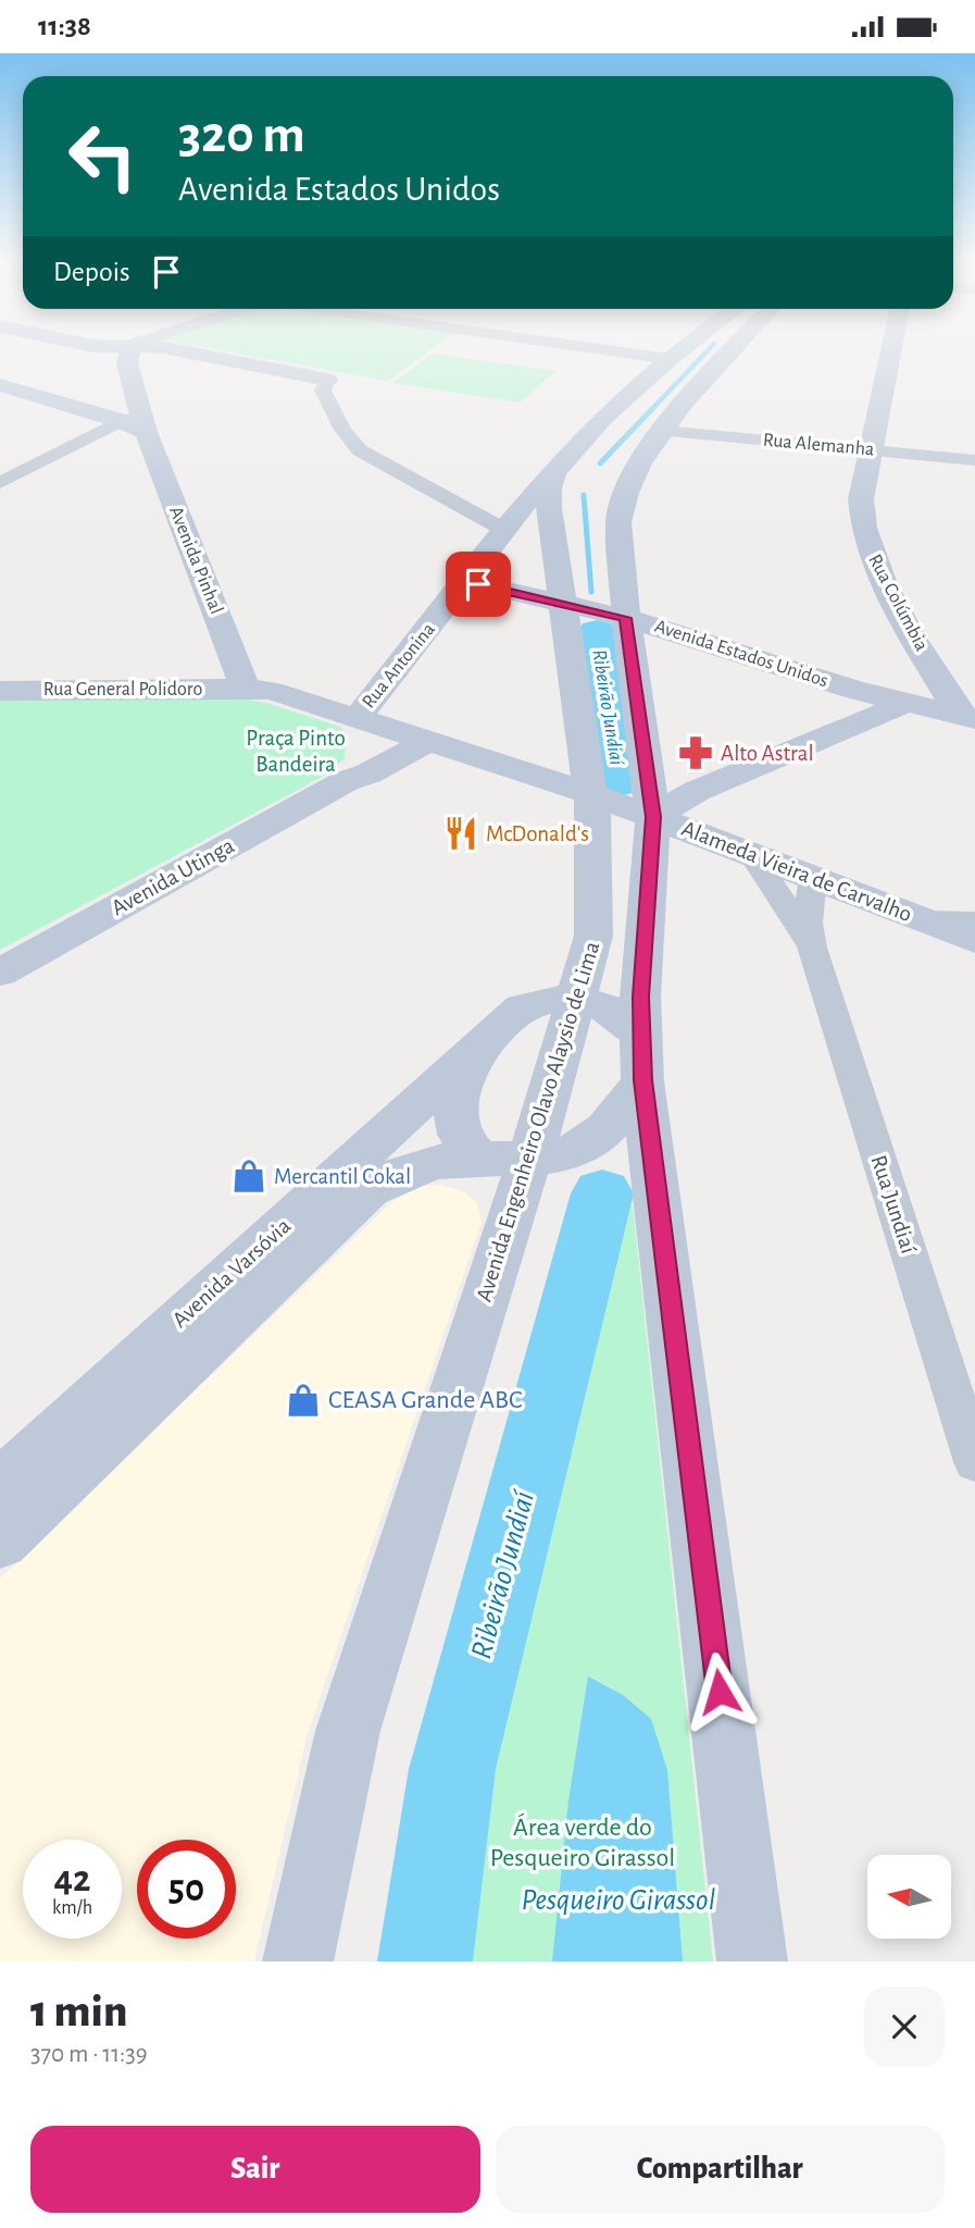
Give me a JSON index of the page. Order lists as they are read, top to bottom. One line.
{"streets":{"main road":["Avenida Pinhal","Rua Colúmbia","Avenida Estados Unidos","Rua Antonina","Rua General Polidoro","Alameda Vieira de Carvalho","Avenida Utinga","Avenida Engenheiro Olavo Alaysio de Lima","Avenida Varsóvia"],"street":["Rua Alemanha","Rua Jundiaí"]},"crossings":[["Rua Alemanha","Rua Colúmbia"],["Avenida Pinhal","Rua General Polidoro"],["Rua Colúmbia","Avenida Estados Unidos"],["Avenida Estados Unidos","Rua Antonina"],["Avenida Estados Unidos","Avenida Engenheiro Olavo Alaysio de Lima"],["Rua Antonina","Alameda Vieira de Carvalho"],["Rua Antonina","Avenida Engenheiro Olavo Alaysio de Lima"],["Alameda Vieira de Carvalho","Avenida Utinga"],["Alameda Vieira de Carvalho","Avenida Engenheiro Olavo Alaysio de Lima"],["Alameda Vieira de Carvalho","Rua Jundiaí"],["Avenida Engenheiro Olavo Alaysio de Lima","Avenida Varsóvia"]],"water":["Ribeirão Jundiaí","Pesqueiro Girassol"],"parks":["Praça Pinto Bandeira","Área verde do Pesqueiro Girassol"],"places":{"pharmacy":["Alto Astral"],"restaurant":["McDonald's"],"shop":["Mercantil Cokal","CEASA Grande ABC"]},"north":"left","page":{"status":"11:38","turn":["320 m","Avenida Estados Unidos"],"then":"Depois","speed":"42 km/h","limit":"50","heading":["1 min","370 m · 11:39"],"buttons":["Sair","Compartilhar"]}}
